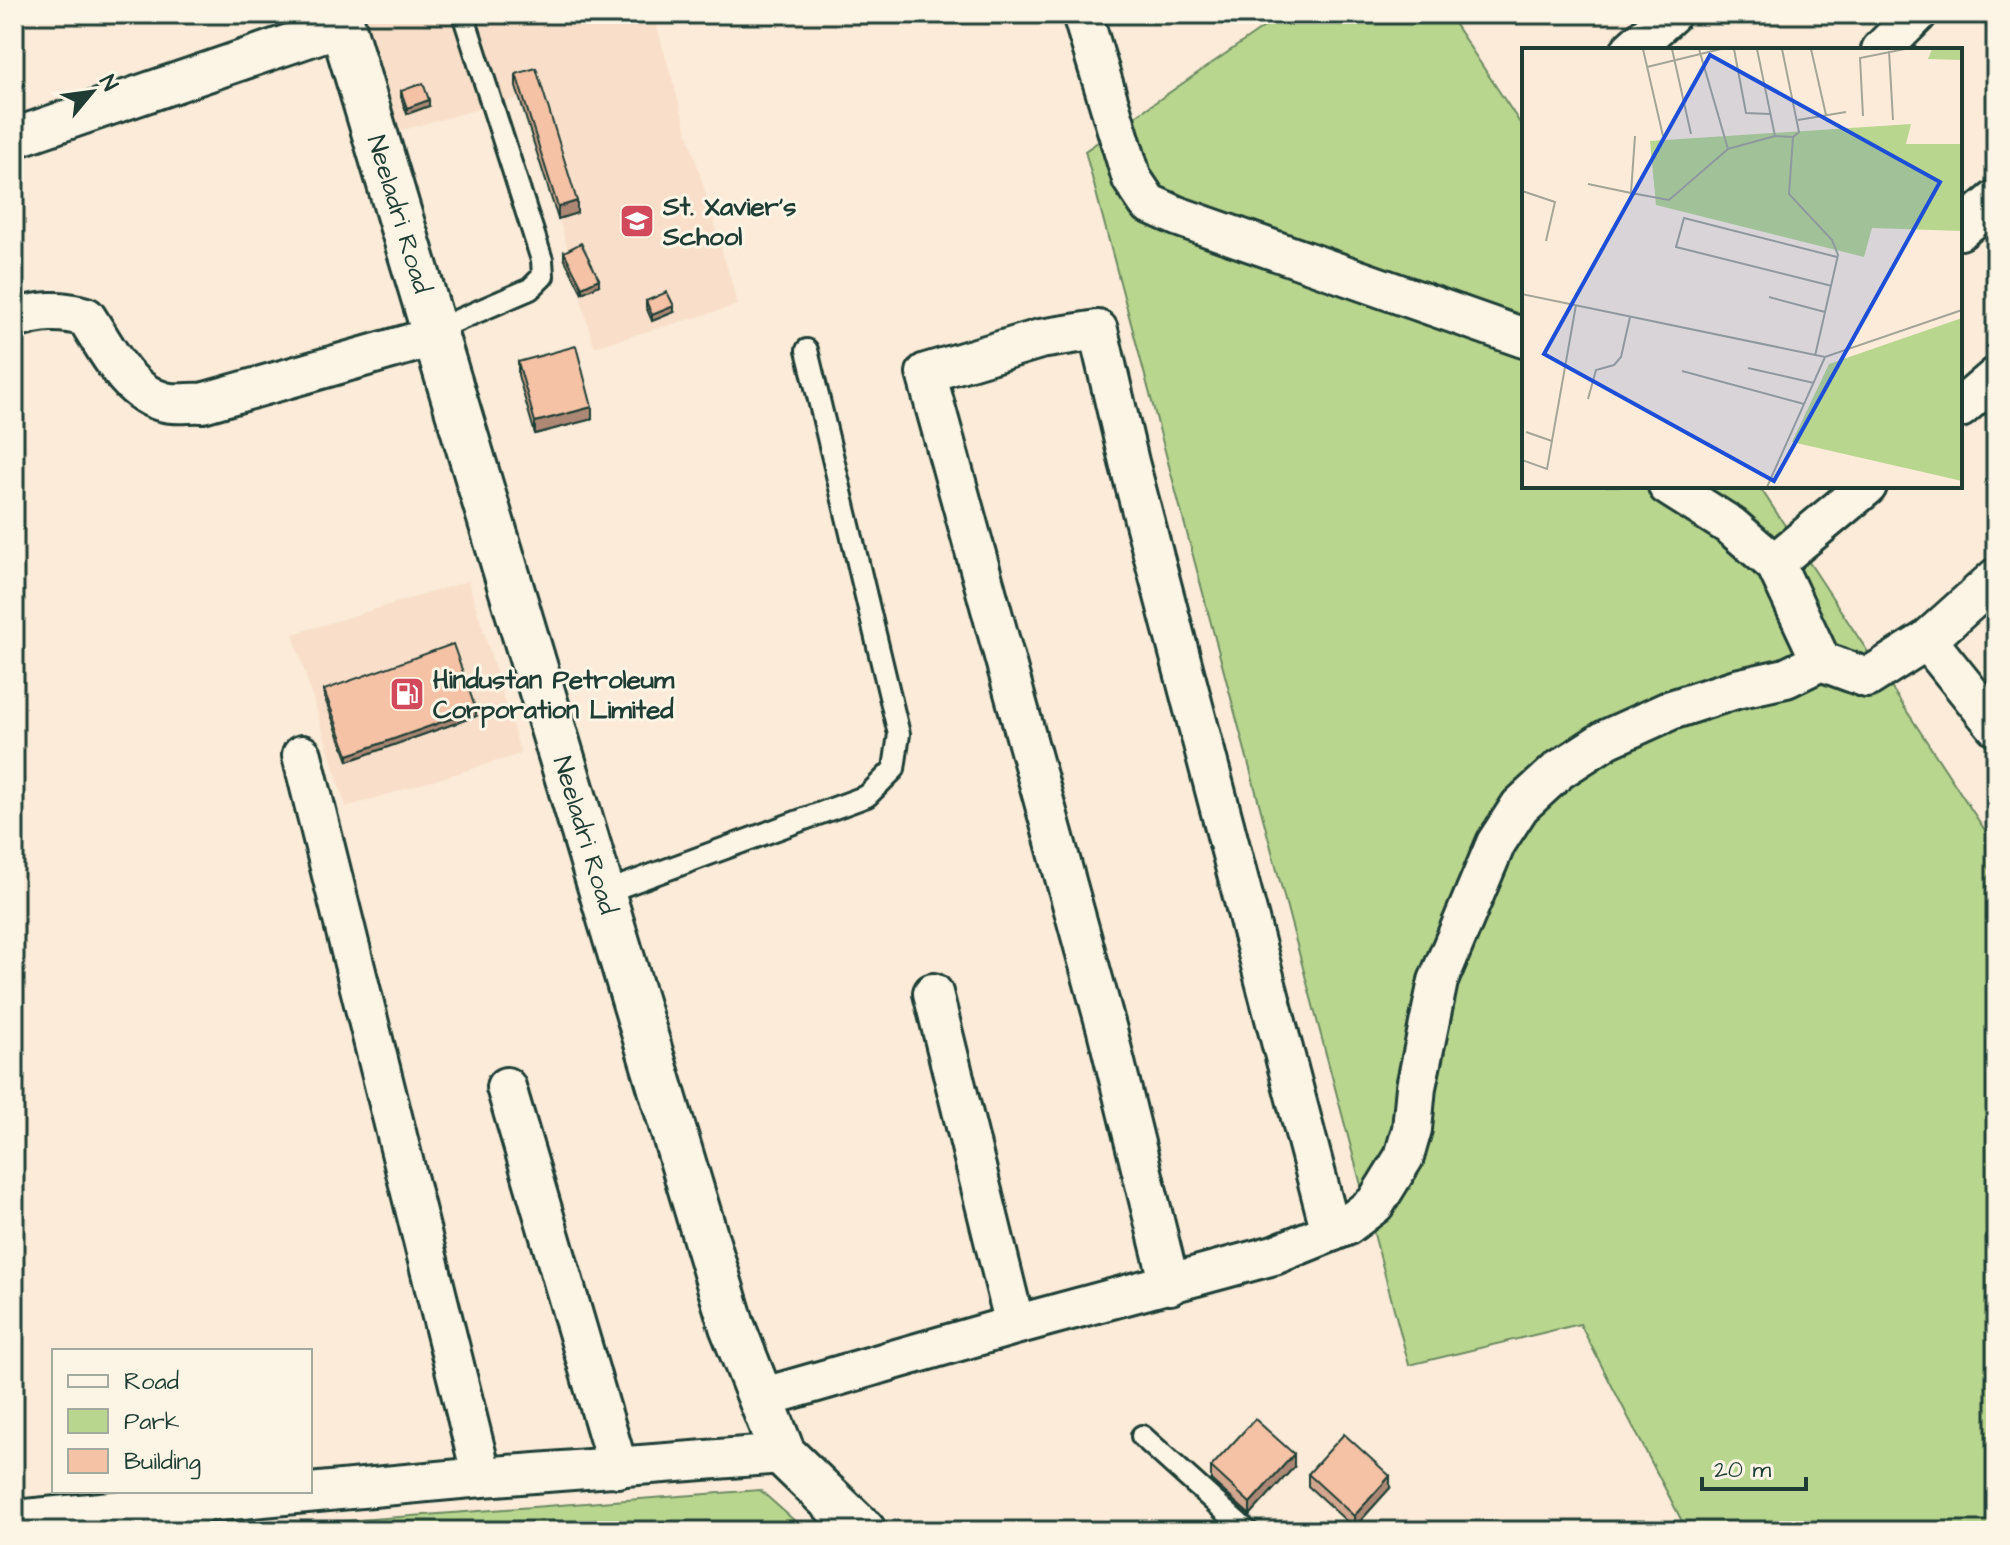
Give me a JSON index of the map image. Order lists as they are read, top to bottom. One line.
{"streets":{"main road":["Neeladri Road"]},"places":{"school or university":["St. Xavier's School"],"fuel station":["Hindustan Petroleum Corporation Limited"]},"legend":["Road","Park","Building"],"scale_bar":"20 m","north":"top right"}
